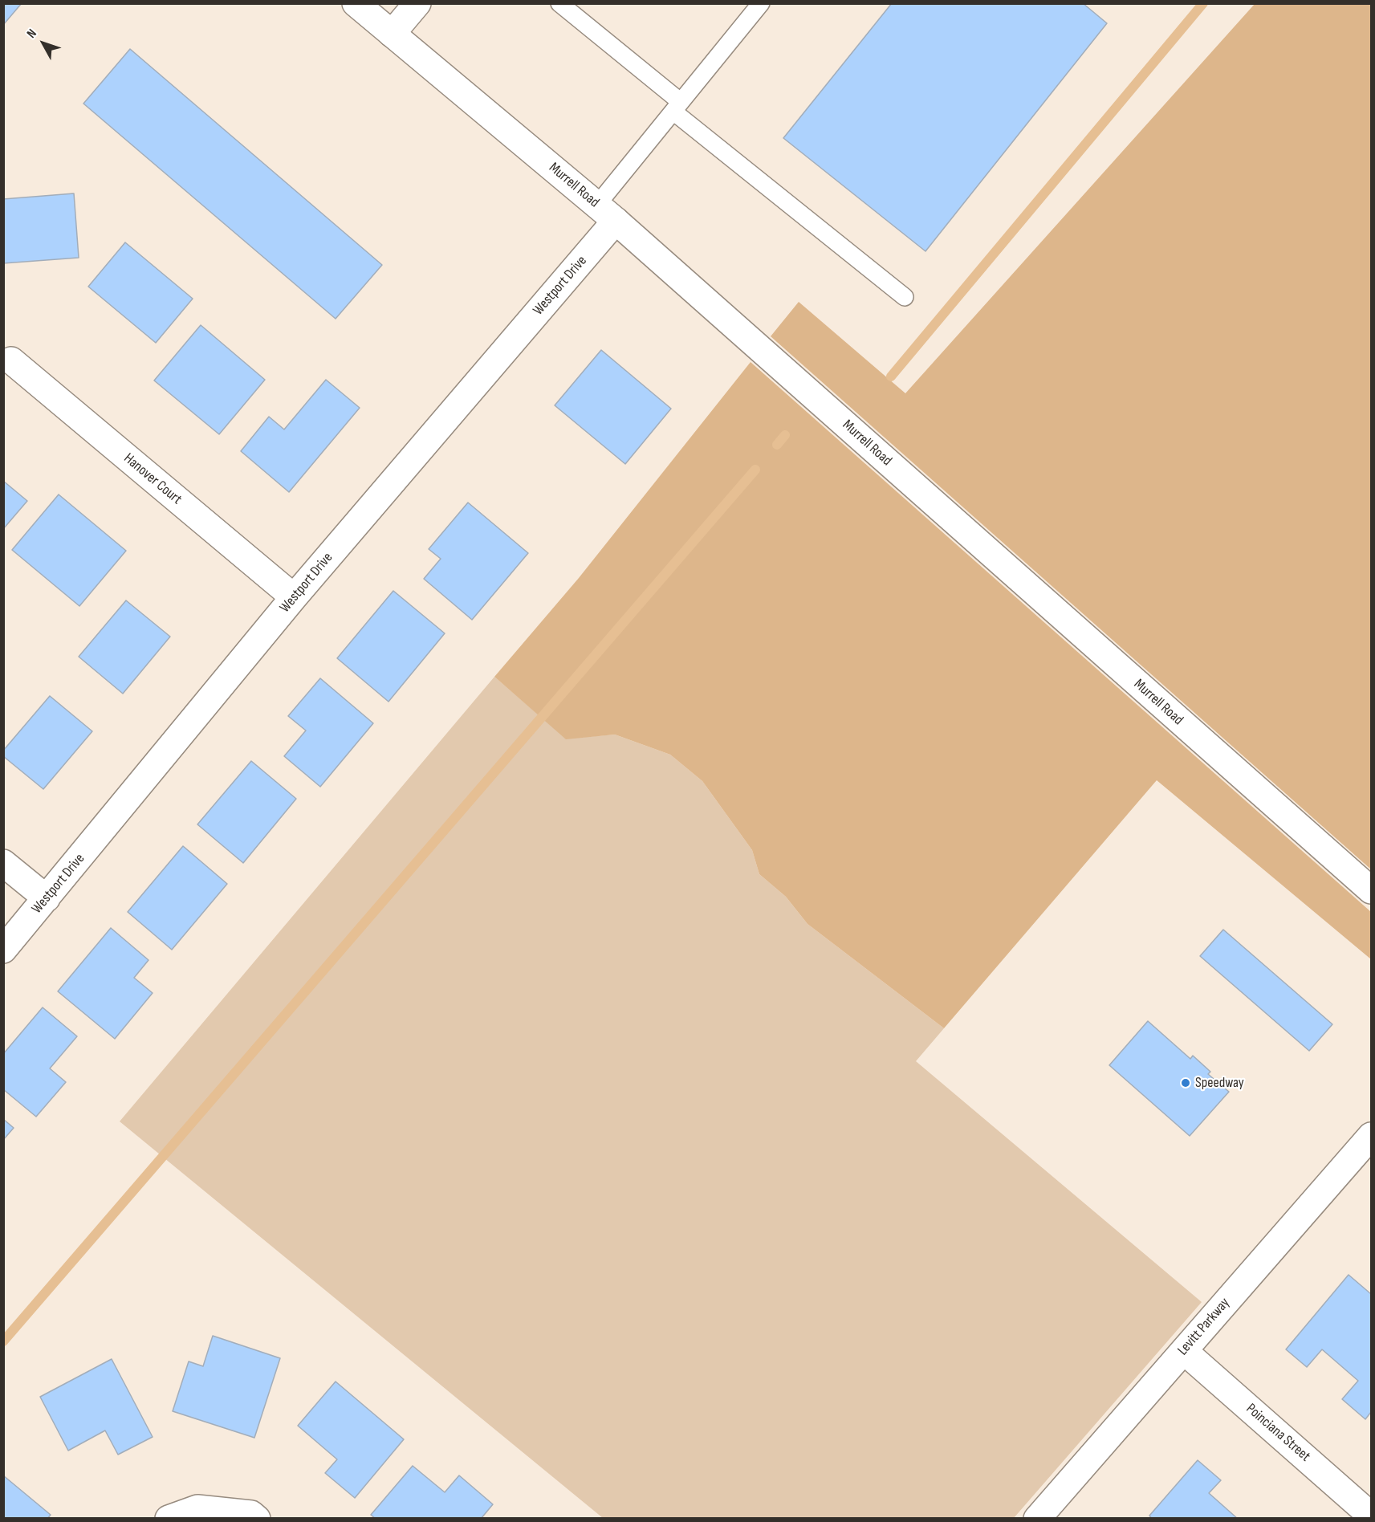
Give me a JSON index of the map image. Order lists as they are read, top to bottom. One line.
{"streets":{"street":["Murrell Road","Westport Drive","Hanover Court","Levitt Parkway","Poinciana Street"]},"crossings":[["Murrell Road","Westport Drive"],["Westport Drive","Hanover Court"],["Levitt Parkway","Poinciana Street"]],"places":["Speedway"],"north":"top left"}
